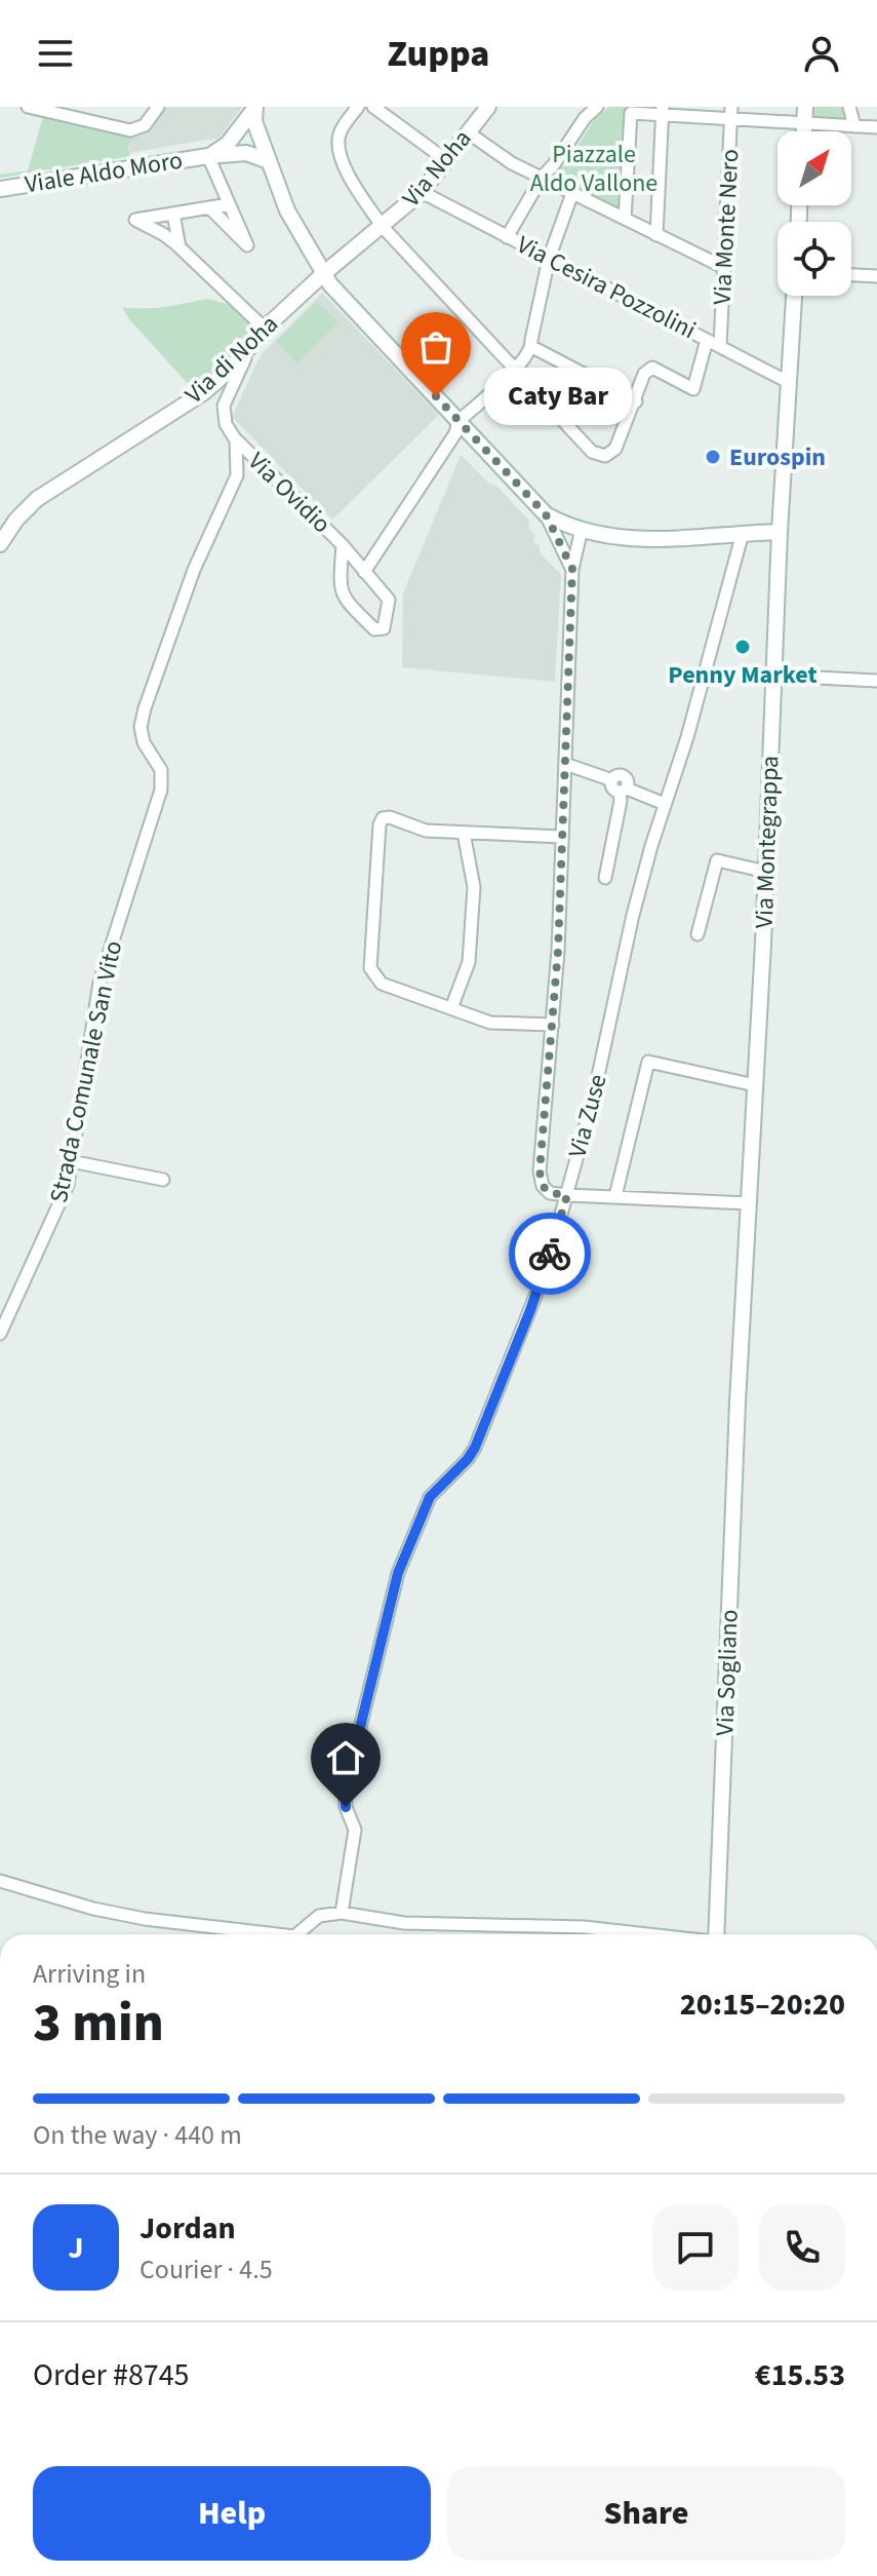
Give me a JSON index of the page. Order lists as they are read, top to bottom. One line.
{"streets":{"main road":["Via Noha","Viale Aldo Moro","Via di Noha","Via Montegrappa","Via Sogliano"],"street":["Via Monte Nero","Via Cesira Pozzolini","Via Ovidio","Strada Comunale San Vito","Via Zuse"]},"crossings":[["Via Noha","Via Cesira Pozzolini"],["Via Noha","Via di Noha"],["Via Monte Nero","Via Cesira Pozzolini"],["Via Cesira Pozzolini","Via Montegrappa"],["Via di Noha","Strada Comunale San Vito"],["Via Ovidio","Strada Comunale San Vito"],["Via Montegrappa","Via Sogliano"]],"parks":["Piazzale Aldo Vallone"],"places":["Caty Bar","Eurospin","Penny Market"],"north":"top right","page":{"header":"Zuppa","bubble":"Caty Bar","heading":["3 min","Arriving in","20:15–20:20"],"panel":["Jordan","Courier · 4.5","Order #8745","€15.53"],"bar":"On the way · 440 m","round":"J","buttons":["Help","Share"]}}
